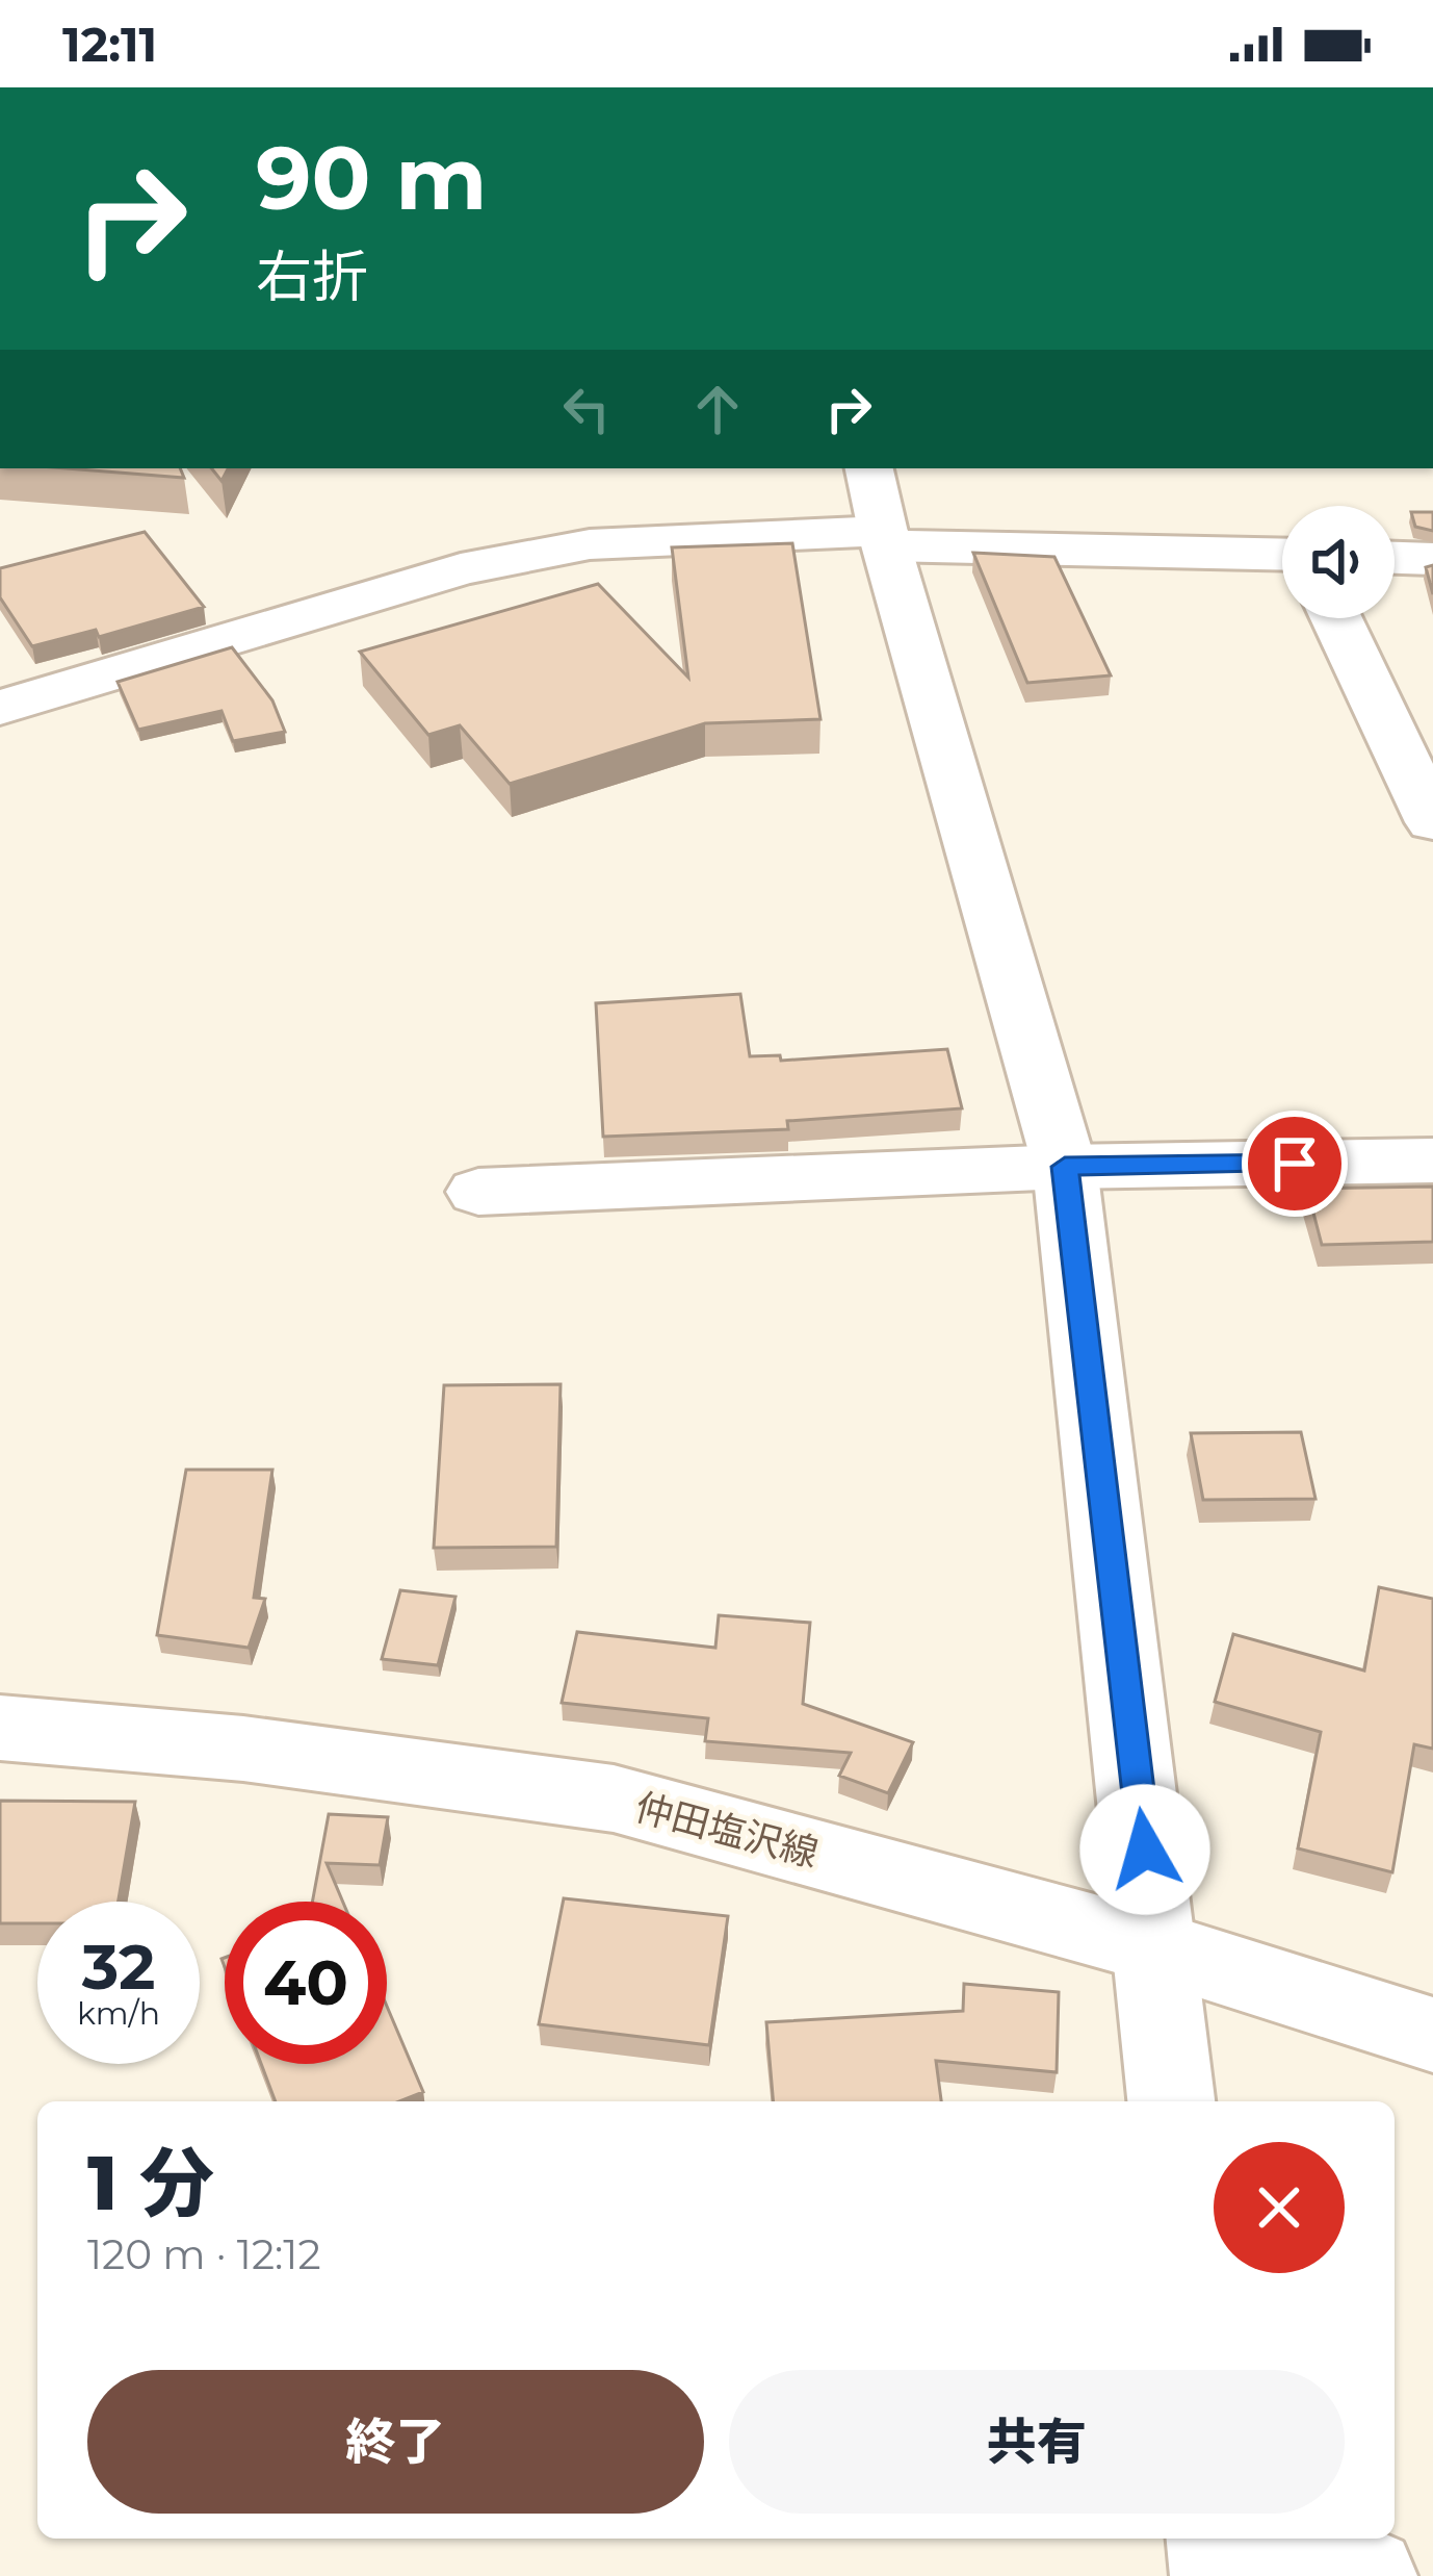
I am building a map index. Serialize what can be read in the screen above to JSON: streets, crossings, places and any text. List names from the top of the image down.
{
  "streets": {
    "street": ["仲田塩沢線"]
  },
  "page": {
    "status": "12:11",
    "turn": ["90 m", "右折"],
    "speed": "32 km/h",
    "limit": "40",
    "heading": ["1 分", "120 m · 12:12"],
    "buttons": ["終了", "共有"]
  }
}
